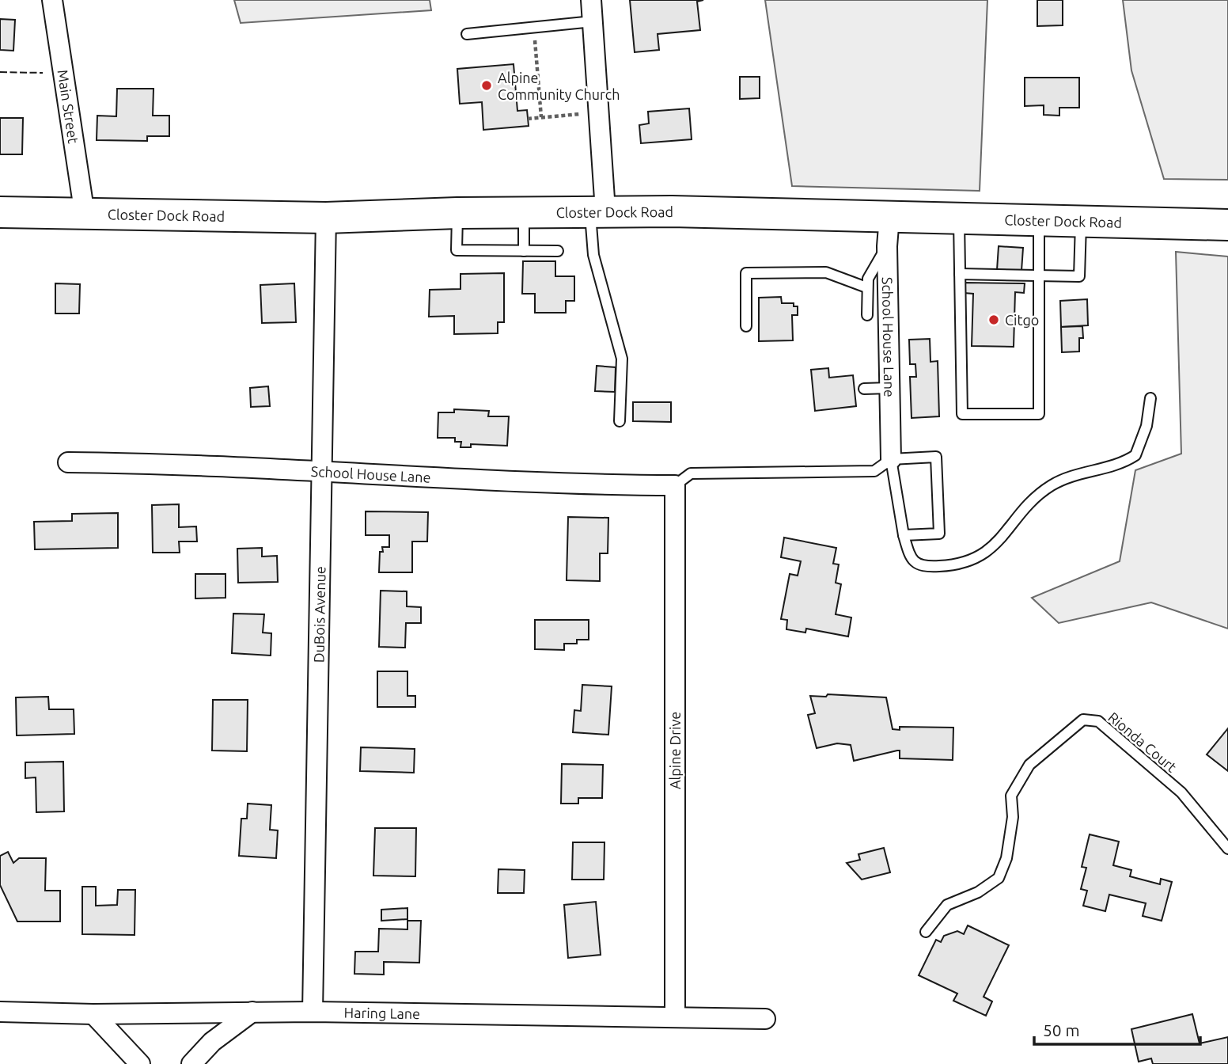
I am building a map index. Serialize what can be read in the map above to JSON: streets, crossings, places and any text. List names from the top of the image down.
{
  "streets": {
    "main road": ["Closter Dock Road"],
    "street": [
      "Main Street",
      "School House Lane",
      "DuBois Avenue",
      "Alpine Drive",
      "Haring Lane"
    ],
    "lane": ["Rionda Court"]
  },
  "crossings": [
    ["Main Street", "Closter Dock Road"],
    ["Closter Dock Road", "School House Lane"],
    ["Closter Dock Road", "DuBois Avenue"],
    ["School House Lane", "DuBois Avenue"],
    ["School House Lane", "Alpine Drive"],
    ["DuBois Avenue", "Haring Lane"],
    ["Alpine Drive", "Haring Lane"]
  ],
  "places": ["Alpine Community Church", "Citgo"],
  "scale_bar": "50 m"
}
